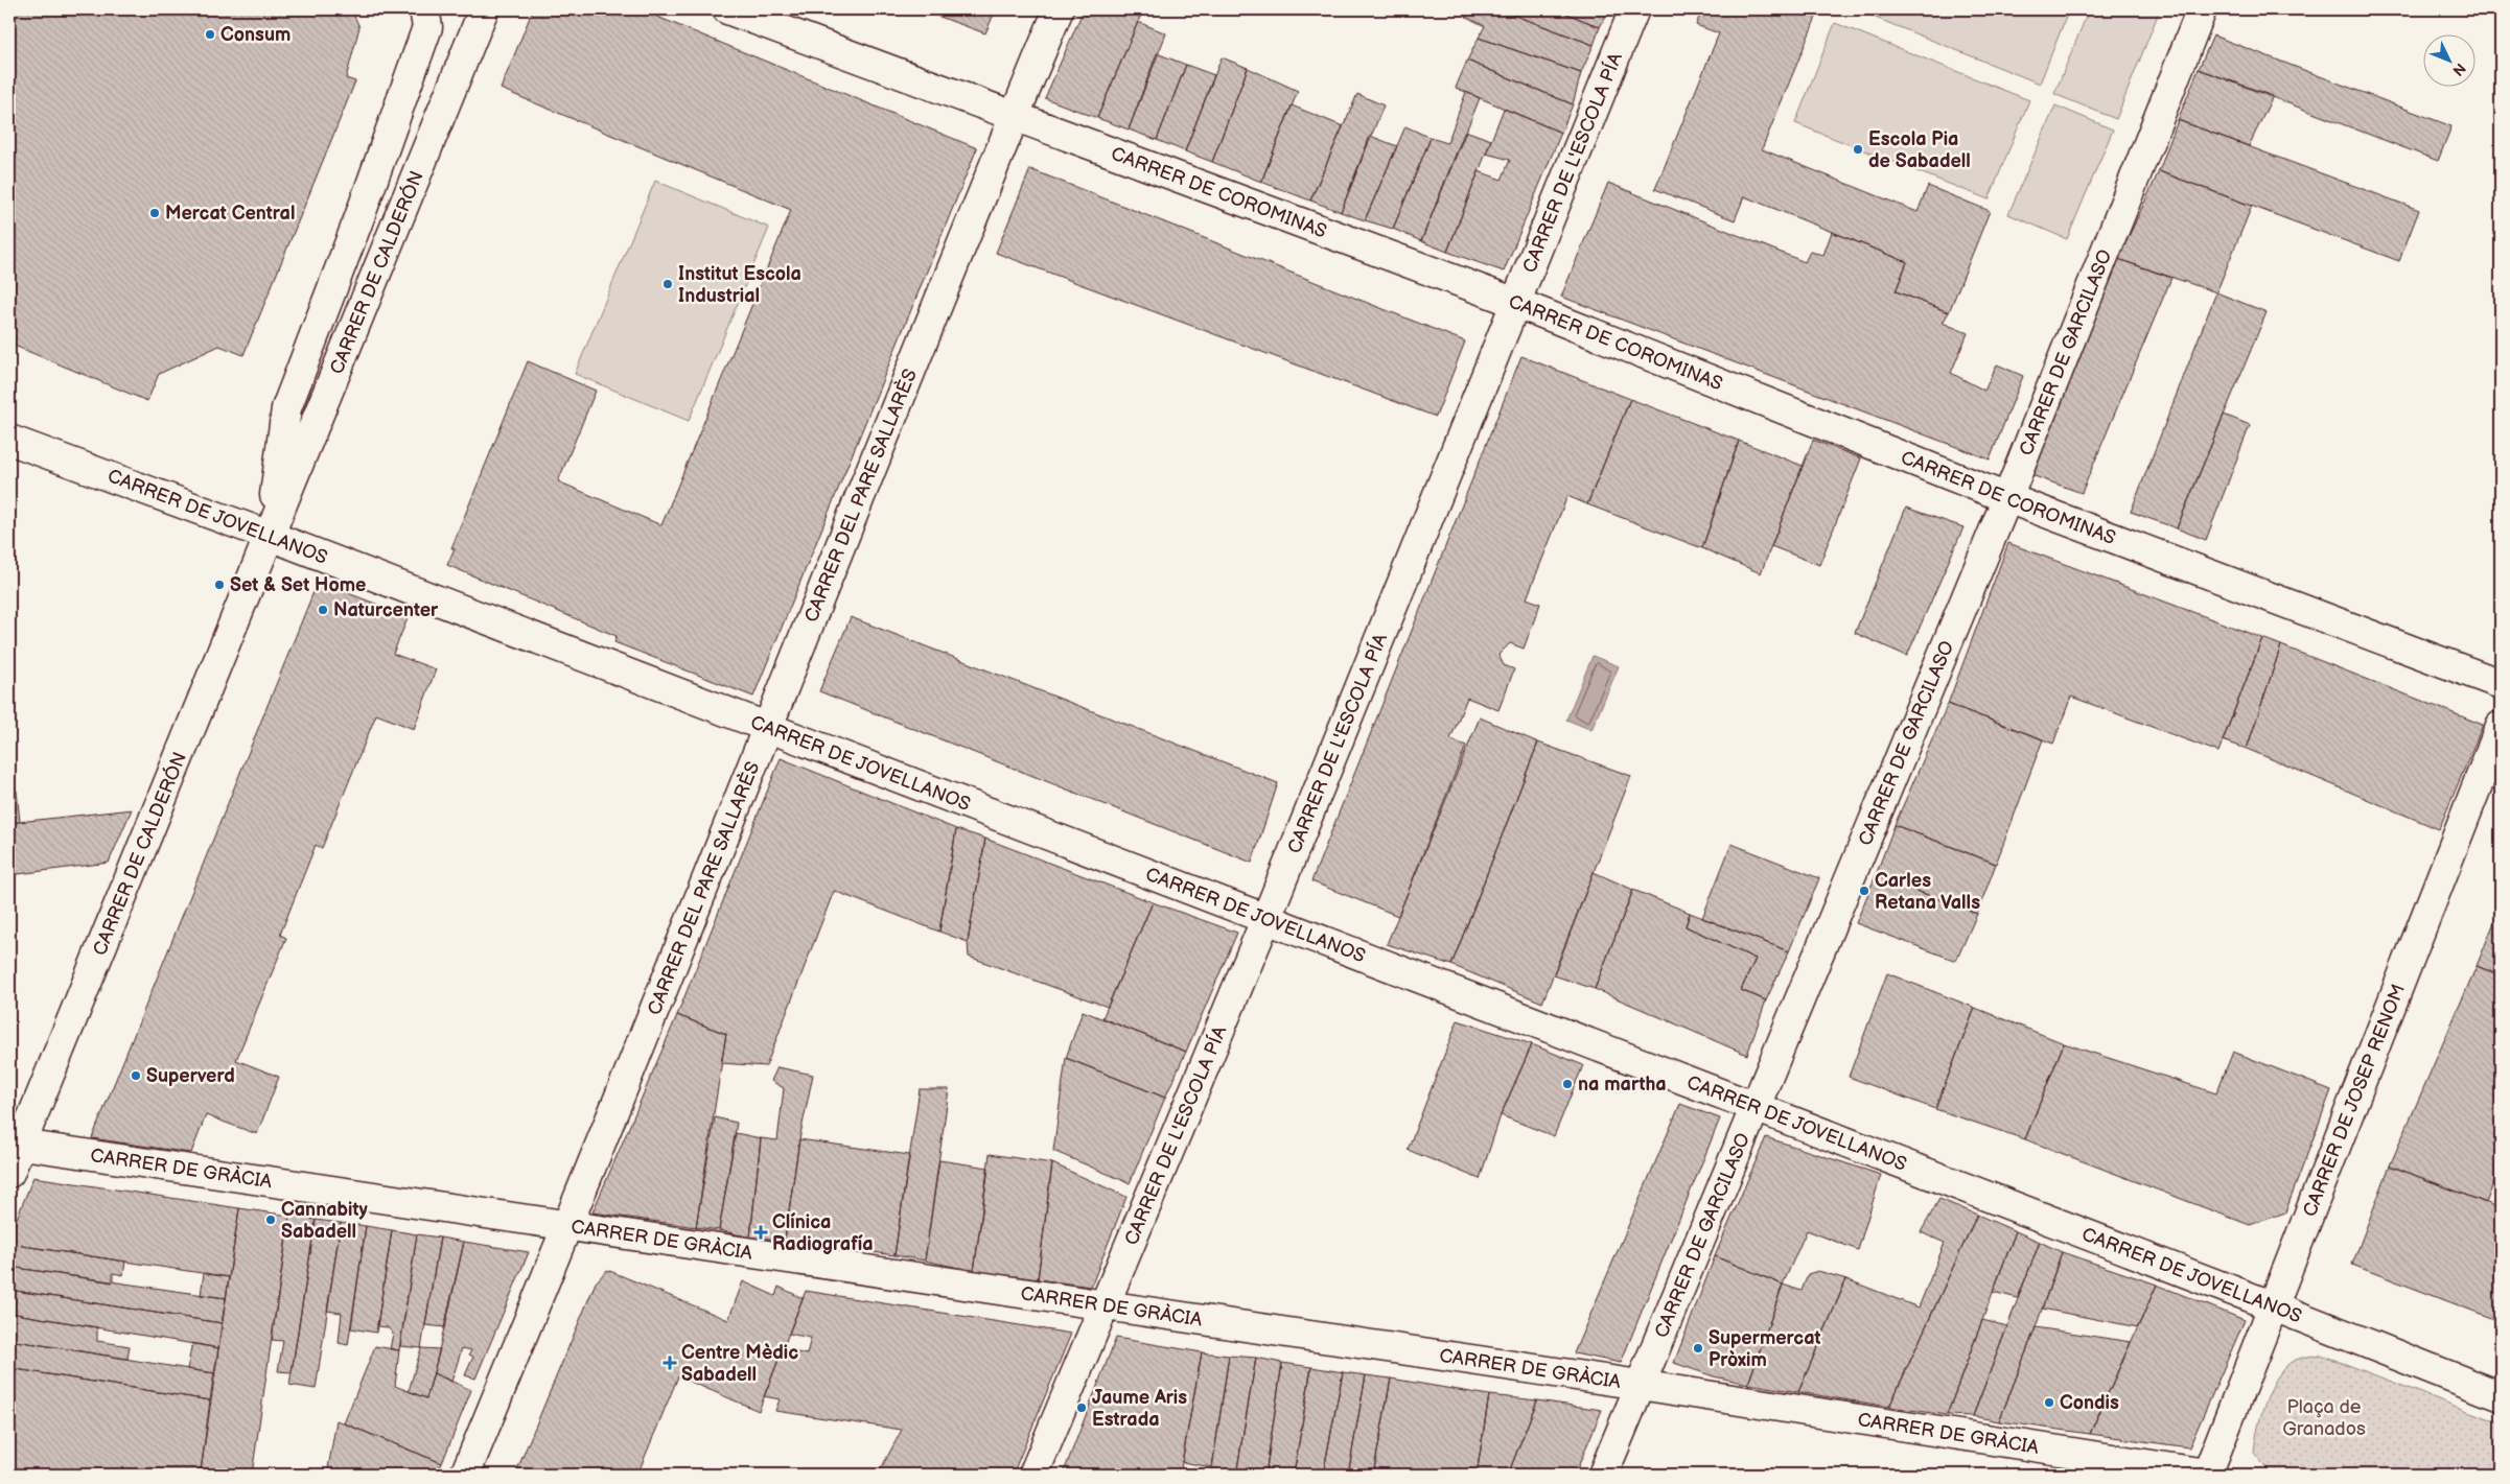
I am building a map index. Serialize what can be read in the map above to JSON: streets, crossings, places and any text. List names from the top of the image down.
{
  "streets": {
    "street": [
      "CARRER DE L'ESCOLA PÍA",
      "CARRER DE COROMINAS",
      "CARRER DE CALDERÓN",
      "CARRER DE GARCILASO",
      "CARRER DEL PARE SALLARÈS",
      "CARRER DE JOVELLANOS",
      "CARRER DE JOSEP RENOM",
      "CARRER DE GRÀCIA"
    ]
  },
  "crossings": [
    ["CARRER DE L'ESCOLA PÍA", "CARRER DE COROMINAS"],
    ["CARRER DE L'ESCOLA PÍA", "CARRER DE JOVELLANOS"],
    ["CARRER DE L'ESCOLA PÍA", "CARRER DE GRÀCIA"],
    ["CARRER DE COROMINAS", "CARRER DE GARCILASO"],
    ["CARRER DE COROMINAS", "CARRER DEL PARE SALLARÈS"],
    ["CARRER DE CALDERÓN", "CARRER DE JOVELLANOS"],
    ["CARRER DE CALDERÓN", "CARRER DE GRÀCIA"],
    ["CARRER DE GARCILASO", "CARRER DE JOVELLANOS"],
    ["CARRER DE GARCILASO", "CARRER DE GRÀCIA"],
    ["CARRER DEL PARE SALLARÈS", "CARRER DE JOVELLANOS"],
    ["CARRER DEL PARE SALLARÈS", "CARRER DE GRÀCIA"],
    ["CARRER DE JOVELLANOS", "CARRER DE JOSEP RENOM"],
    ["CARRER DE JOSEP RENOM", "CARRER DE GRÀCIA"]
  ],
  "parks": ["Plaça de Granados"],
  "places": {
    "other": [
      "Consum",
      "Escola Pia de Sabadell",
      "Mercat Central",
      "Institut Escola Industrial",
      "Set & Set Home",
      "Naturcenter",
      "Carles Retana Valls",
      "Superverd",
      "na martha",
      "Cannabity Sabadell",
      "Supermercat Pròxim",
      "Condis",
      "Jaume Aris Estrada"
    ],
    "health": ["Clínica Radiografía", "Centre Mèdic Sabadell"]
  },
  "north": "bottom right"
}
